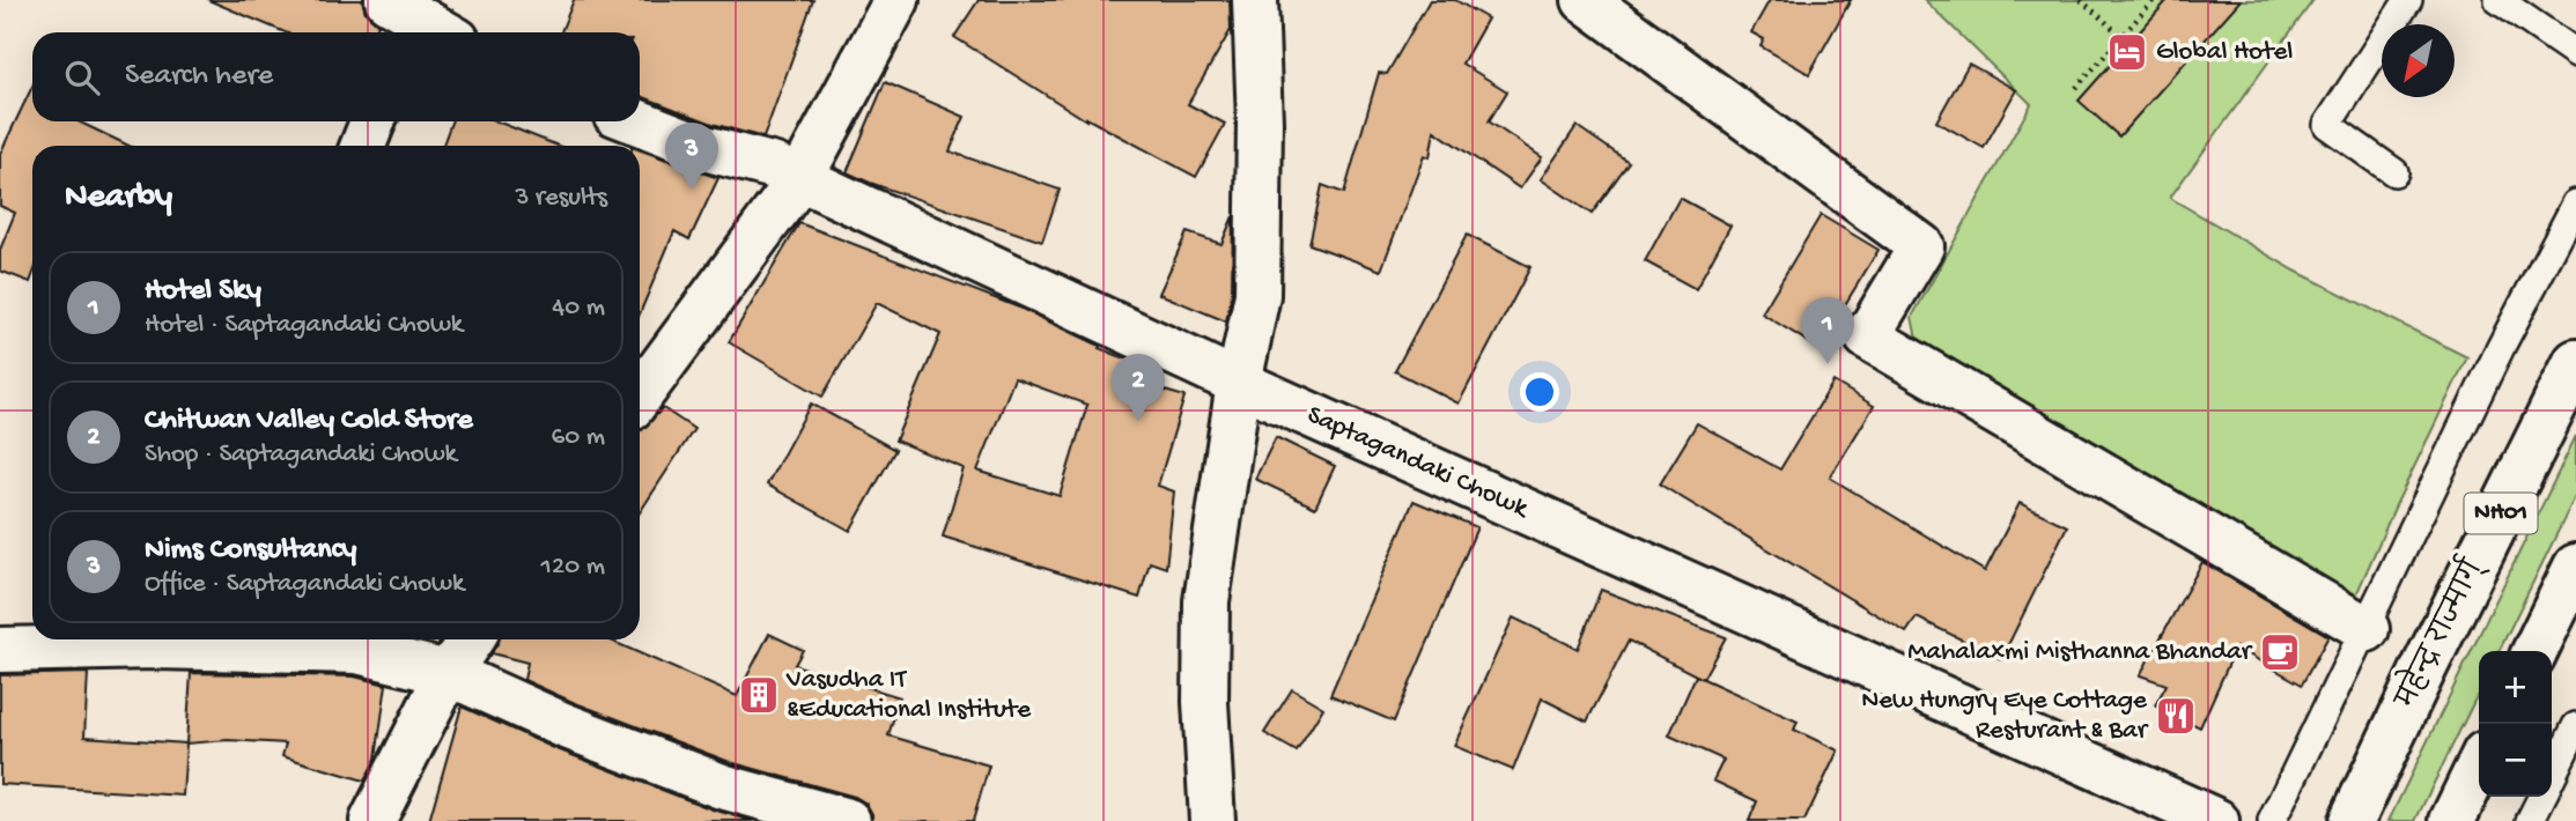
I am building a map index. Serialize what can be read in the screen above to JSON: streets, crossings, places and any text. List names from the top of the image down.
{
  "streets": {
    "main road": ["Saptagandaki Chowk", "NH01", "महेन्द्र राज्मार्ग्"]
  },
  "places": {
    "hotel": ["Global Hotel"],
    "cafe": ["Mahalaxmi Misthanna Bhandar"],
    "building": ["Vasudha IT &Educational Institute"],
    "restaurant": ["New Hungry Eye Cottage Resturant & Bar"]
  },
  "north": "bottom left",
  "page": {
    "search": "Search here",
    "pins": ["3", "1", "2"],
    "heading": ["Nearby", "3 results"],
    "list": [
      {
        "mark": "1",
        "name": "Hotel Sky",
        "note": "Hotel · Saptagandaki Chowk",
        "value": "40 m"
      },
      {
        "mark": "2",
        "name": "Chitwan Valley Cold Store",
        "note": "Shop · Saptagandaki Chowk",
        "value": "60 m"
      },
      {
        "mark": "3",
        "name": "Nims Consultancy",
        "note": "Office · Saptagandaki Chowk",
        "value": "120 m"
      }
    ],
    "map_buttons": ["+", "−"]
  }
}
